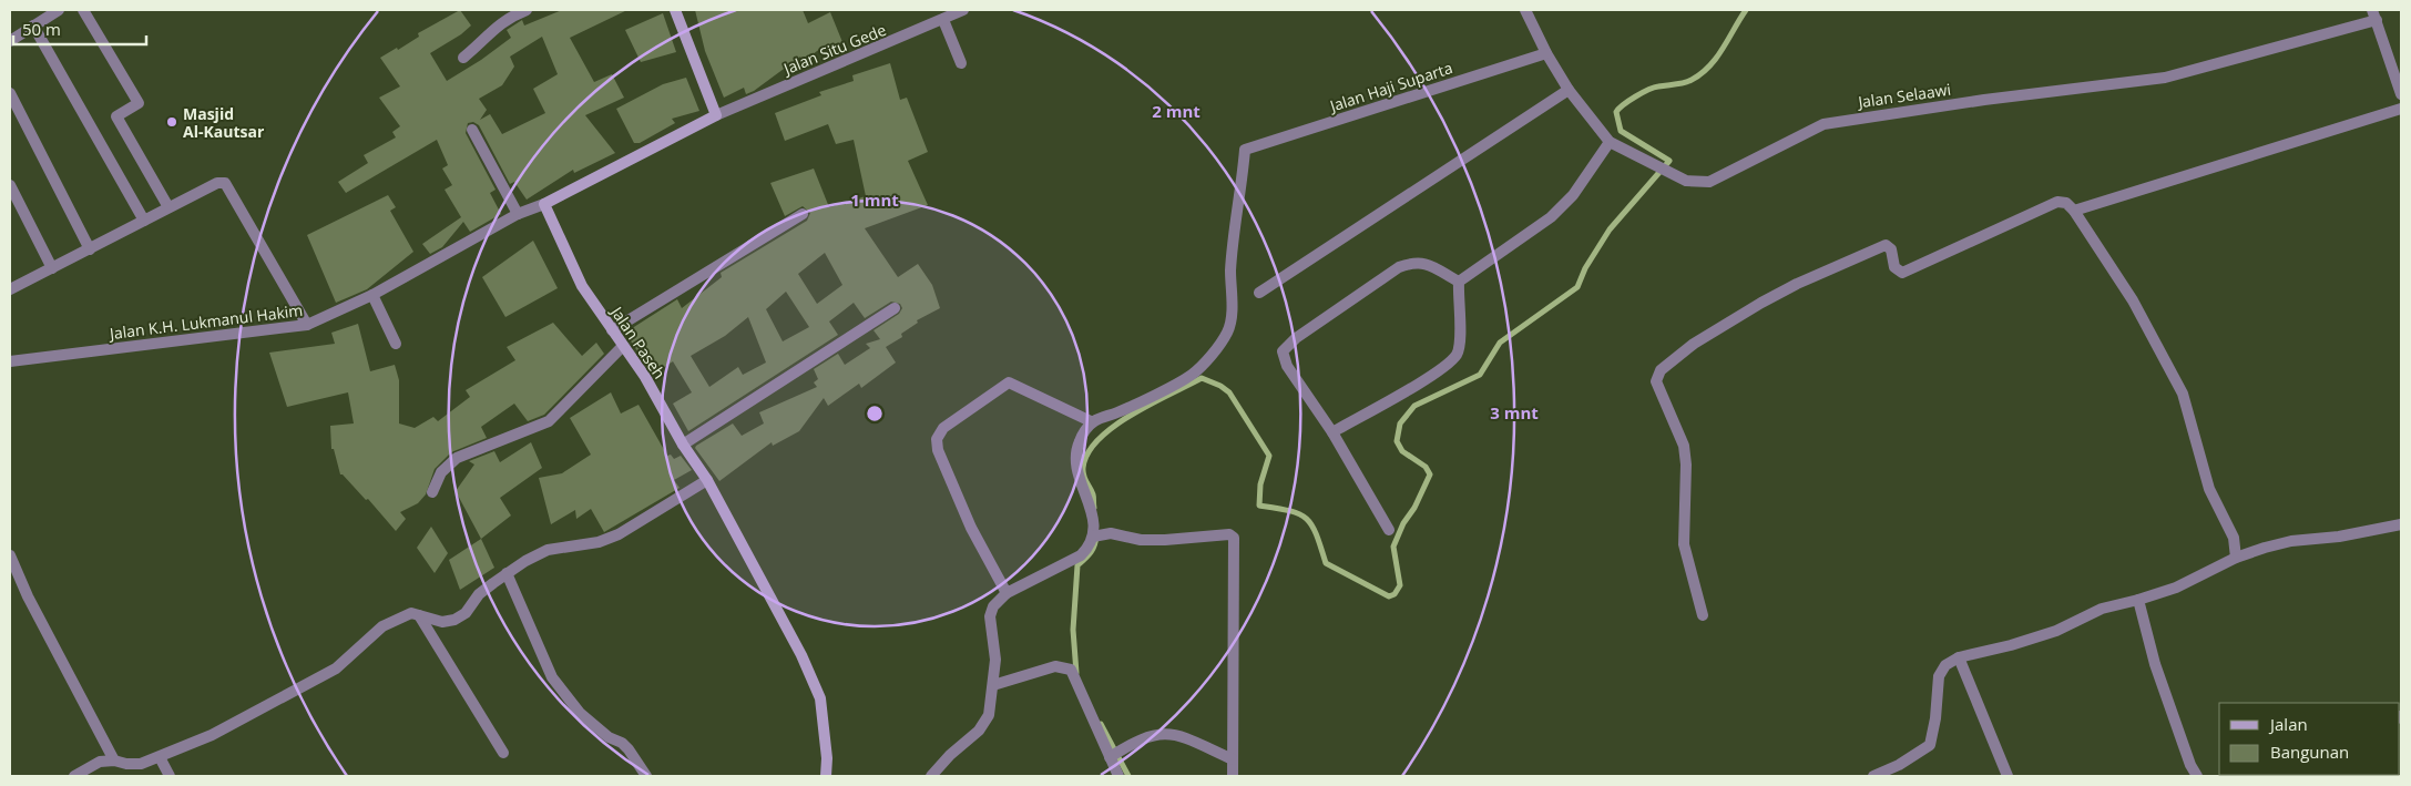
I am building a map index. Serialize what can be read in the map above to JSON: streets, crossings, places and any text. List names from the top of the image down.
{
  "streets": {
    "street": [
      "Jalan Situ Gede",
      "Jalan Haji Suparta",
      "Jalan Selaawi",
      "Jalan K.H. Lukmanul Hakim",
      "Jalan Paseh"
    ]
  },
  "crossings": [
    ["Jalan Haji Suparta", "Jalan Selaawi"],
    ["Jalan K.H. Lukmanul Hakim", "Jalan Paseh"]
  ],
  "places": ["Masjid Al-Kautsar"],
  "legend": ["Jalan", "Bangunan"],
  "scale_bar": "50 m",
  "rings": ["2 mnt", "1 mnt", "3 mnt"]
}
